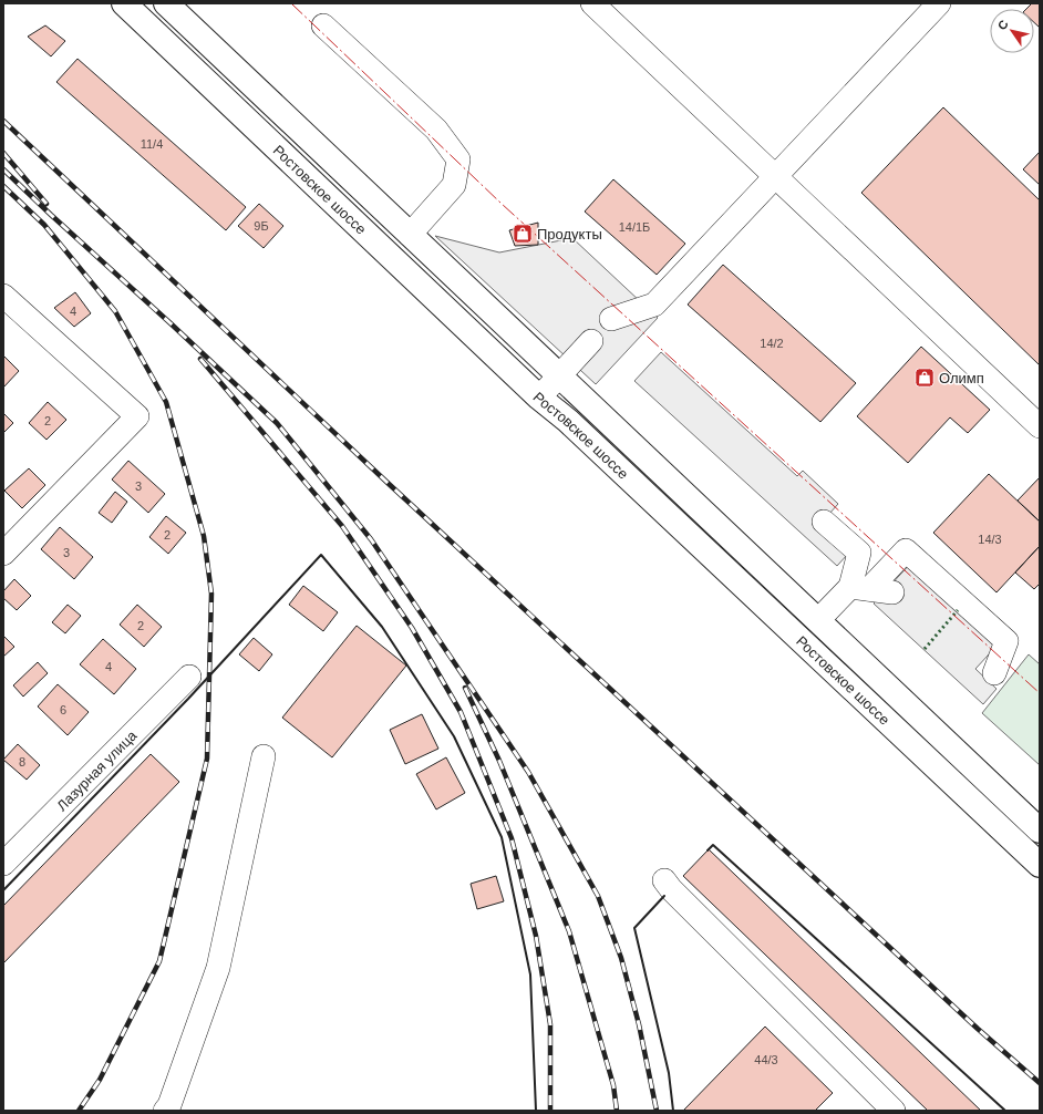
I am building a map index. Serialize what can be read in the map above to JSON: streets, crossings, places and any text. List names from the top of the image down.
{
  "streets": {
    "main road": ["Ростовское шоссе"],
    "street": ["Лазурная улица"]
  },
  "places": {
    "shop": ["Продукты", "Олимп"]
  },
  "house_numbers": [
    "11/4",
    "9Б",
    "14/1Б",
    "4",
    "14/2",
    "2",
    "3",
    "2",
    "14/3",
    "3",
    "2",
    "4",
    "6",
    "8",
    "44/3"
  ],
  "north": "top left"
}
